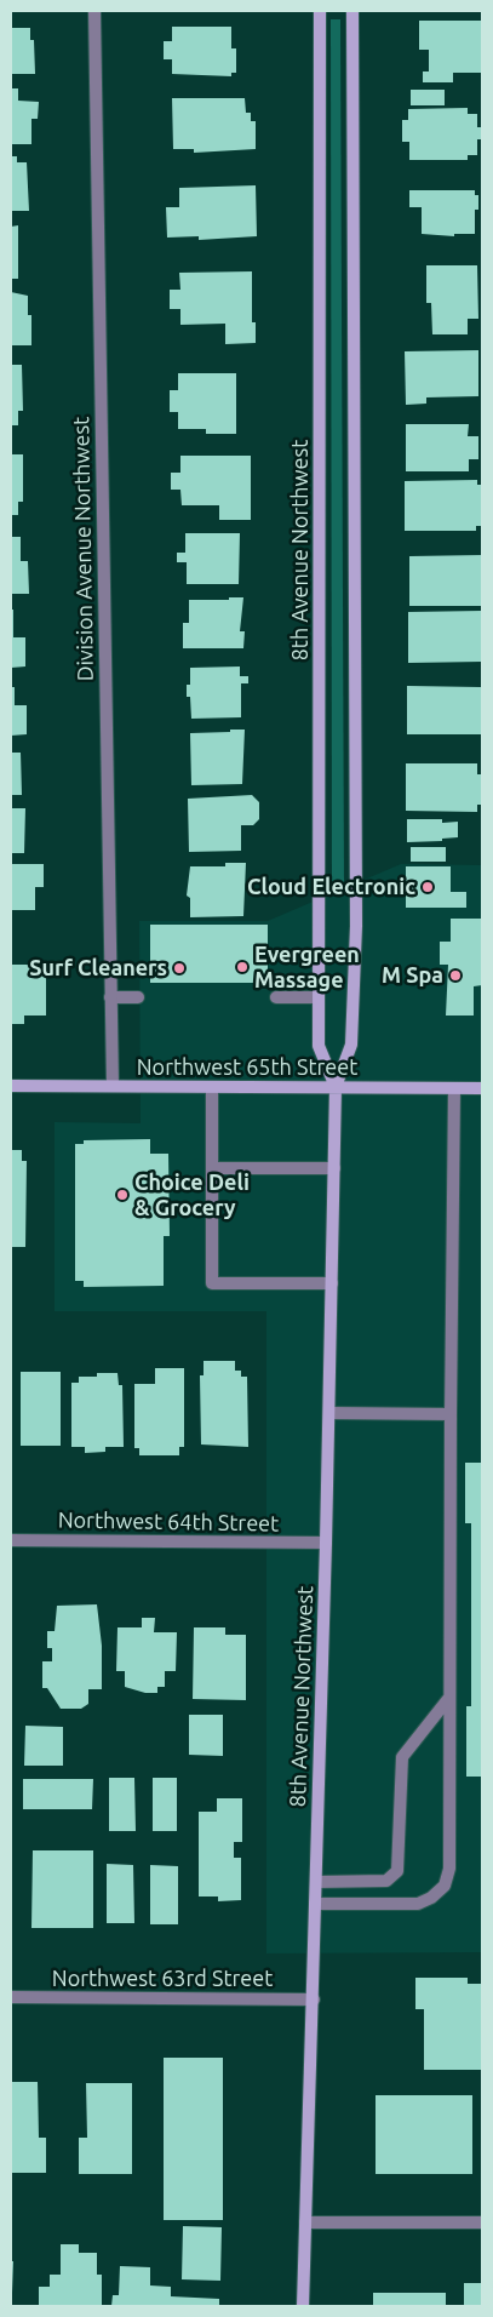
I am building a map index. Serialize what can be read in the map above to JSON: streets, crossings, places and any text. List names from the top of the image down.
{
  "streets": {
    "main road": ["8th Avenue Northwest", "Northwest 65th Street"],
    "street": ["Division Avenue Northwest", "Northwest 64th Street", "Northwest 63rd Street"]
  },
  "crossings": [
    ["Division Avenue Northwest", "Northwest 65th Street"],
    ["8th Avenue Northwest", "Northwest 65th Street"],
    ["8th Avenue Northwest", "Northwest 64th Street"],
    ["8th Avenue Northwest", "Northwest 63rd Street"]
  ],
  "places": [
    "Cloud Electronic",
    "Evergreen Massage",
    "Surf Cleaners",
    "M Spa",
    "Choice Deli & Grocery"
  ]
}
